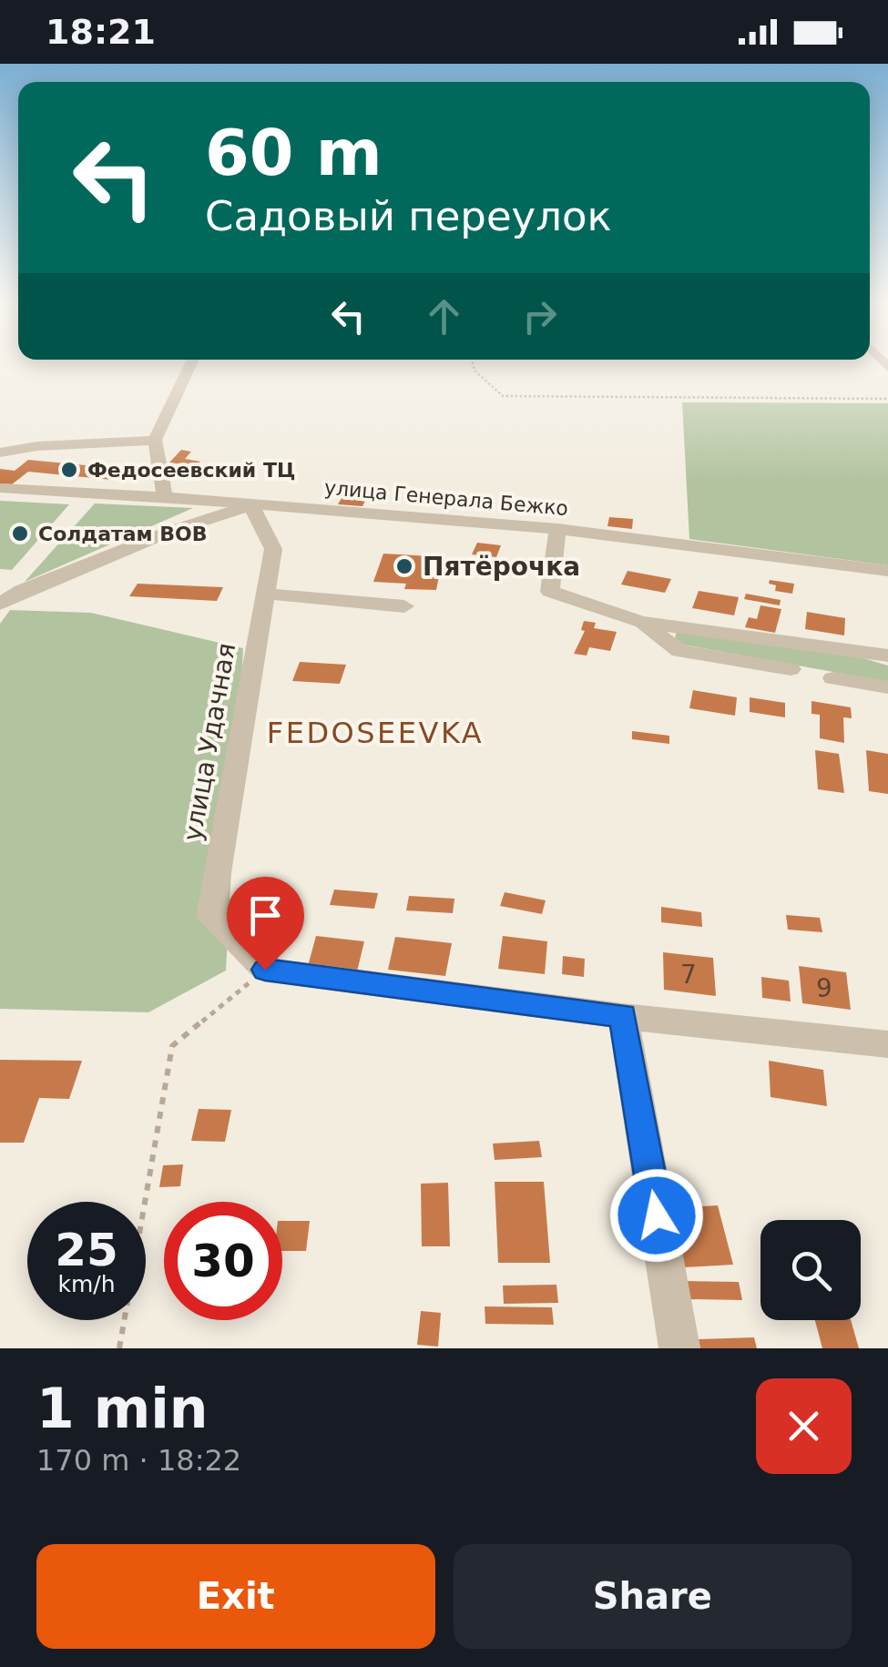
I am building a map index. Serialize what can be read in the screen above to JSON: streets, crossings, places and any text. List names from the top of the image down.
{
  "streets": {
    "street": ["улица Генерала Бежко", "улица Удачная"]
  },
  "crossings": [
    ["улица Генерала Бежко", "улица Удачная"]
  ],
  "districts": ["FEDOSEEVKA"],
  "places": ["Федосеевский ТЦ", "Солдатам ВОВ", "Пятёрочка"],
  "house_numbers": ["7", "9"],
  "page": {
    "status": "18:21",
    "turn": ["60 m", "Садовый переулок"],
    "speed": "25 km/h",
    "limit": "30",
    "heading": ["1 min", "170 m · 18:22"],
    "buttons": ["Exit", "Share"]
  }
}
